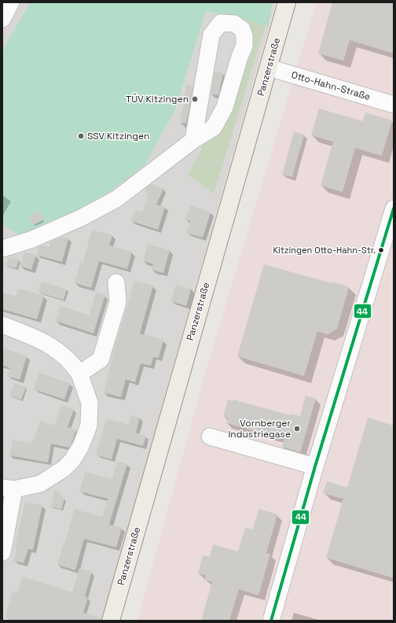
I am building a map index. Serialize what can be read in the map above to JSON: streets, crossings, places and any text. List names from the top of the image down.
{
  "streets": {
    "main road": ["Panzerstraße"],
    "street": ["Otto-Hahn-Straße"]
  },
  "crossings": [
    ["Panzerstraße", "Otto-Hahn-Straße"]
  ],
  "places": [
    "TÜV Kitzingen",
    "SSV Kitzingen",
    "Kitzingen Otto-Hahn-Str.",
    "Vornberger Industriegase"
  ],
  "lines": ["transit line 44"]
}
